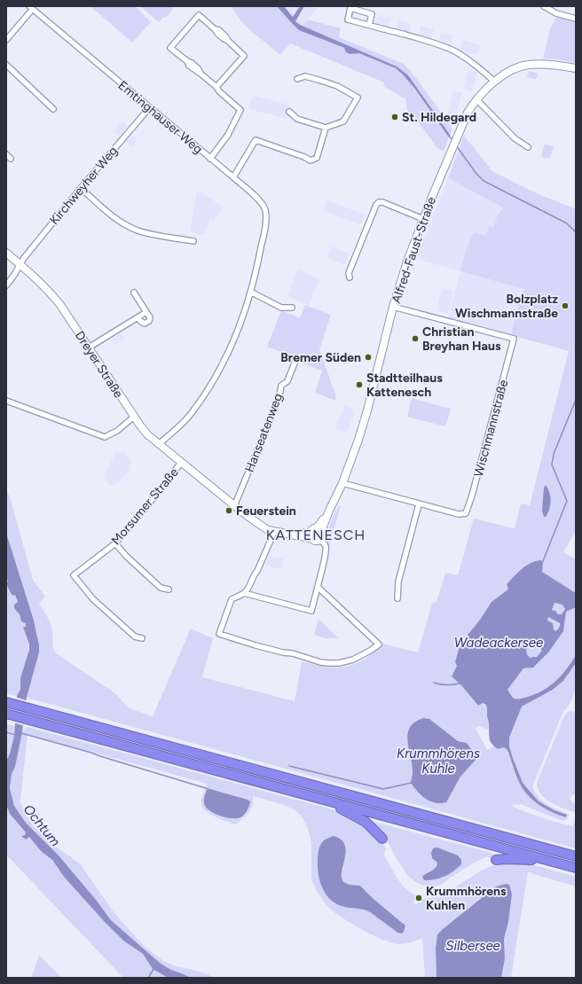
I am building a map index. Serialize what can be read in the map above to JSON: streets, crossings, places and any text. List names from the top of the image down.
{
  "streets": {
    "street": [
      "Emtinghauser Weg",
      "Kirchweyher Weg",
      "Alfred-Faust-Straße",
      "Dreyer Straße",
      "Wischmannstraße",
      "Hanseatenweg",
      "Morsumer Straße"
    ]
  },
  "crossings": [
    ["Emtinghauser Weg", "Kirchweyher Weg"],
    ["Kirchweyher Weg", "Dreyer Straße"],
    ["Alfred-Faust-Straße", "Dreyer Straße"],
    ["Alfred-Faust-Straße", "Wischmannstraße"],
    ["Alfred-Faust-Straße", "Hanseatenweg"],
    ["Alfred-Faust-Straße", "Morsumer Straße"],
    ["Dreyer Straße", "Morsumer Straße"]
  ],
  "districts": ["KATTENESCH"],
  "water": [
    "Wadeackersee",
    "Krummhörens Kuhle",
    "Ochtum",
    "Silbersee"
  ],
  "places": [
    "St. Hildegard",
    "Bolzplatz Wischmannstraße",
    "Christian Breyhan Haus",
    "Bremer Süden",
    "Stadtteilhaus Kattenesch",
    "Feuerstein",
    "Krummhörens Kuhlen"
  ]
}
